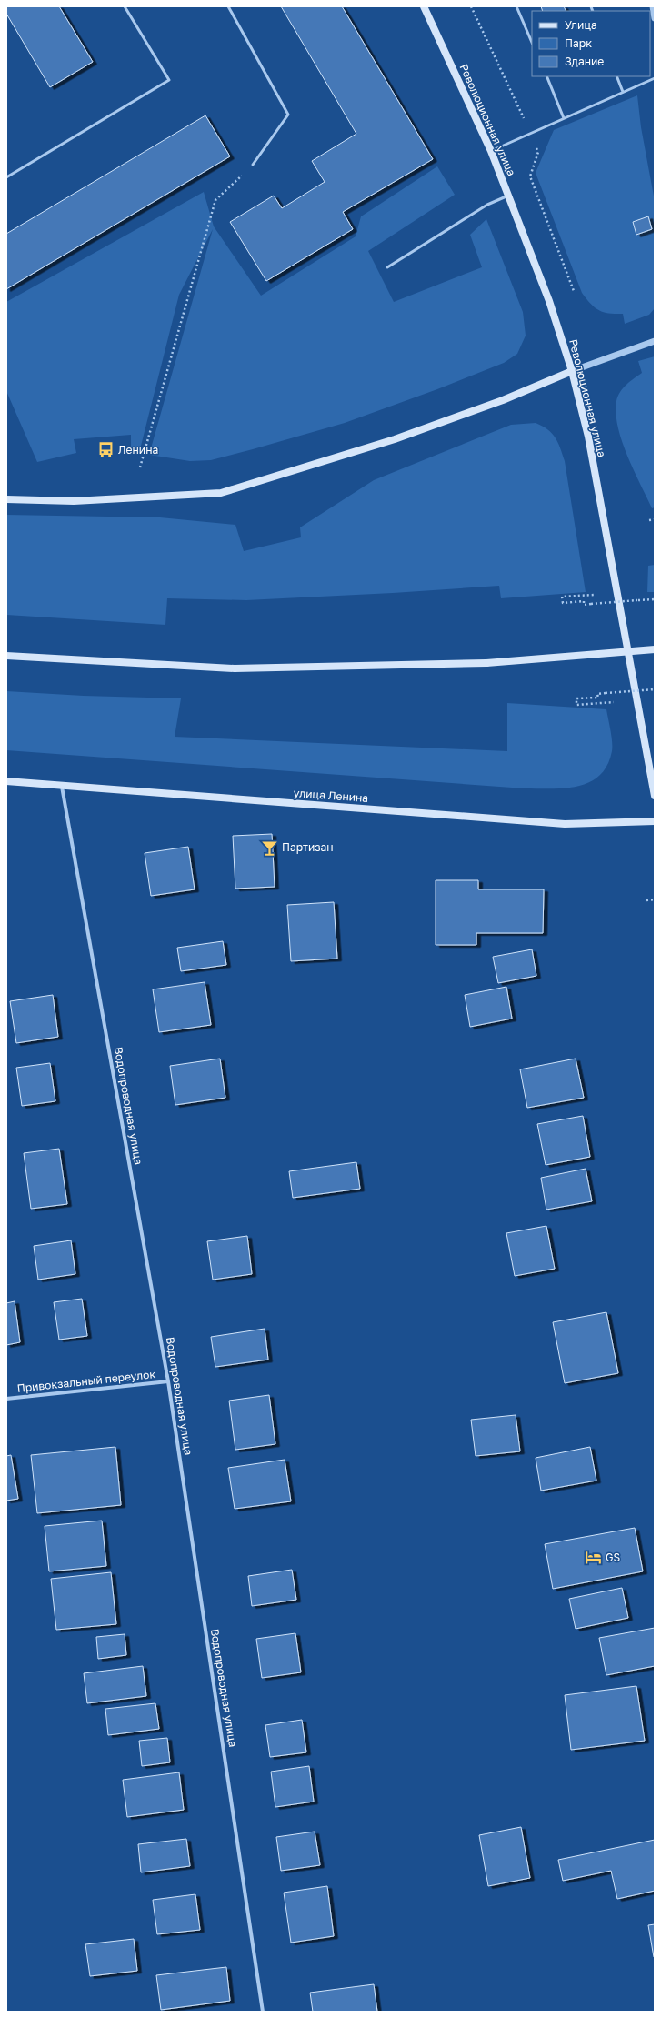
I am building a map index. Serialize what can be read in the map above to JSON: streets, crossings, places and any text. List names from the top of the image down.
{
  "streets": {
    "main road": ["Революционная улица", "улица Ленина"],
    "street": ["Водопроводная улица", "Привокзальный переулок"]
  },
  "crossings": [
    ["улица Ленина", "Водопроводная улица"],
    ["Водопроводная улица", "Привокзальный переулок"]
  ],
  "places": {
    "bus stop": ["Ленина"],
    "bar": ["Партизан"],
    "hotel": ["GS"]
  },
  "legend": ["Улица", "Парк", "Здание"]
}
